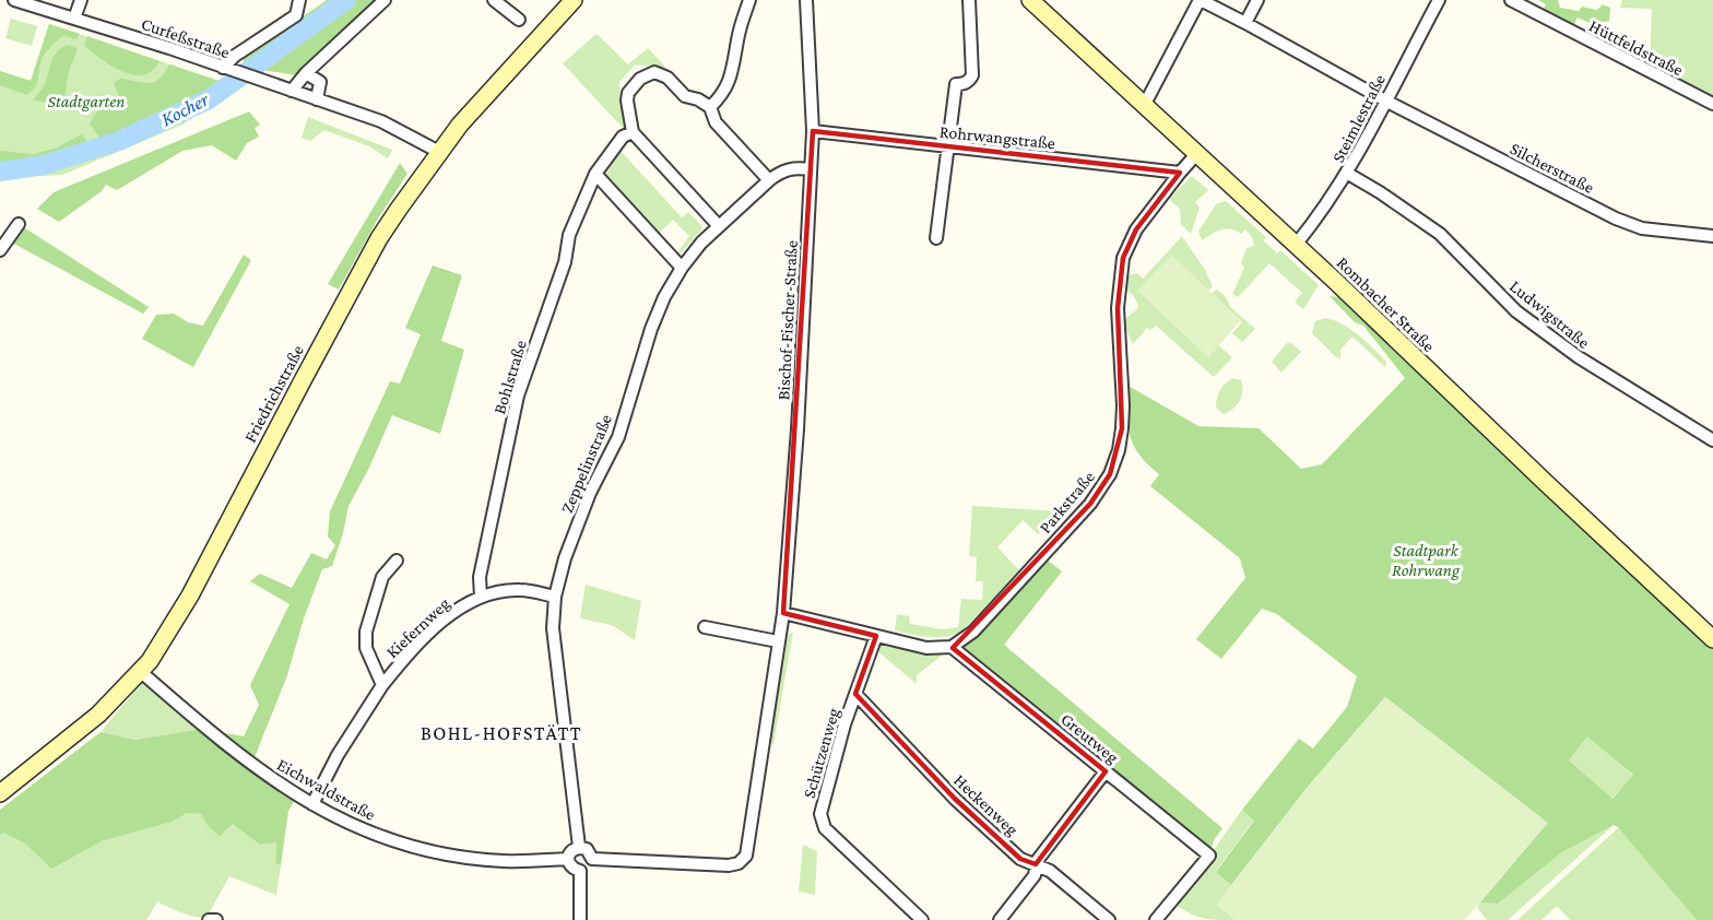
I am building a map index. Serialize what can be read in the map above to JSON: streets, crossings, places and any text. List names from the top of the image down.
{
  "streets": {
    "main road": ["Rombacher Straße", "Friedrichstraße"],
    "street": [
      "Curfeßstraße",
      "Hüttfeldstraße",
      "Steimlestraße",
      "Rohrwangstraße",
      "Silcherstraße",
      "Ludwigstraße",
      "Bischof-Fischer-Straße",
      "Bohlstraße",
      "Zeppelinstraße",
      "Parkstraße",
      "Kiefernweg",
      "Greutweg",
      "Schützenweg",
      "Eichwaldstraße",
      "Heckenweg"
    ]
  },
  "crossings": [
    ["Steimlestraße", "Silcherstraße"],
    ["Steimlestraße", "Rombacher Straße"],
    ["Steimlestraße", "Ludwigstraße"],
    ["Rohrwangstraße", "Bischof-Fischer-Straße"],
    ["Rohrwangstraße", "Parkstraße"],
    ["Rombacher Straße", "Parkstraße"],
    ["Bischof-Fischer-Straße", "Zeppelinstraße"],
    ["Bischof-Fischer-Straße", "Eichwaldstraße"],
    ["Bohlstraße", "Kiefernweg"],
    ["Friedrichstraße", "Eichwaldstraße"],
    ["Zeppelinstraße", "Kiefernweg"],
    ["Zeppelinstraße", "Eichwaldstraße"],
    ["Parkstraße", "Greutweg"],
    ["Kiefernweg", "Eichwaldstraße"],
    ["Schützenweg", "Heckenweg"]
  ],
  "districts": ["BOHL-HOFSTÄTT"],
  "water": ["Kocher"],
  "parks": ["Stadtgarten", "Stadtpark Rohrwang"]
}
